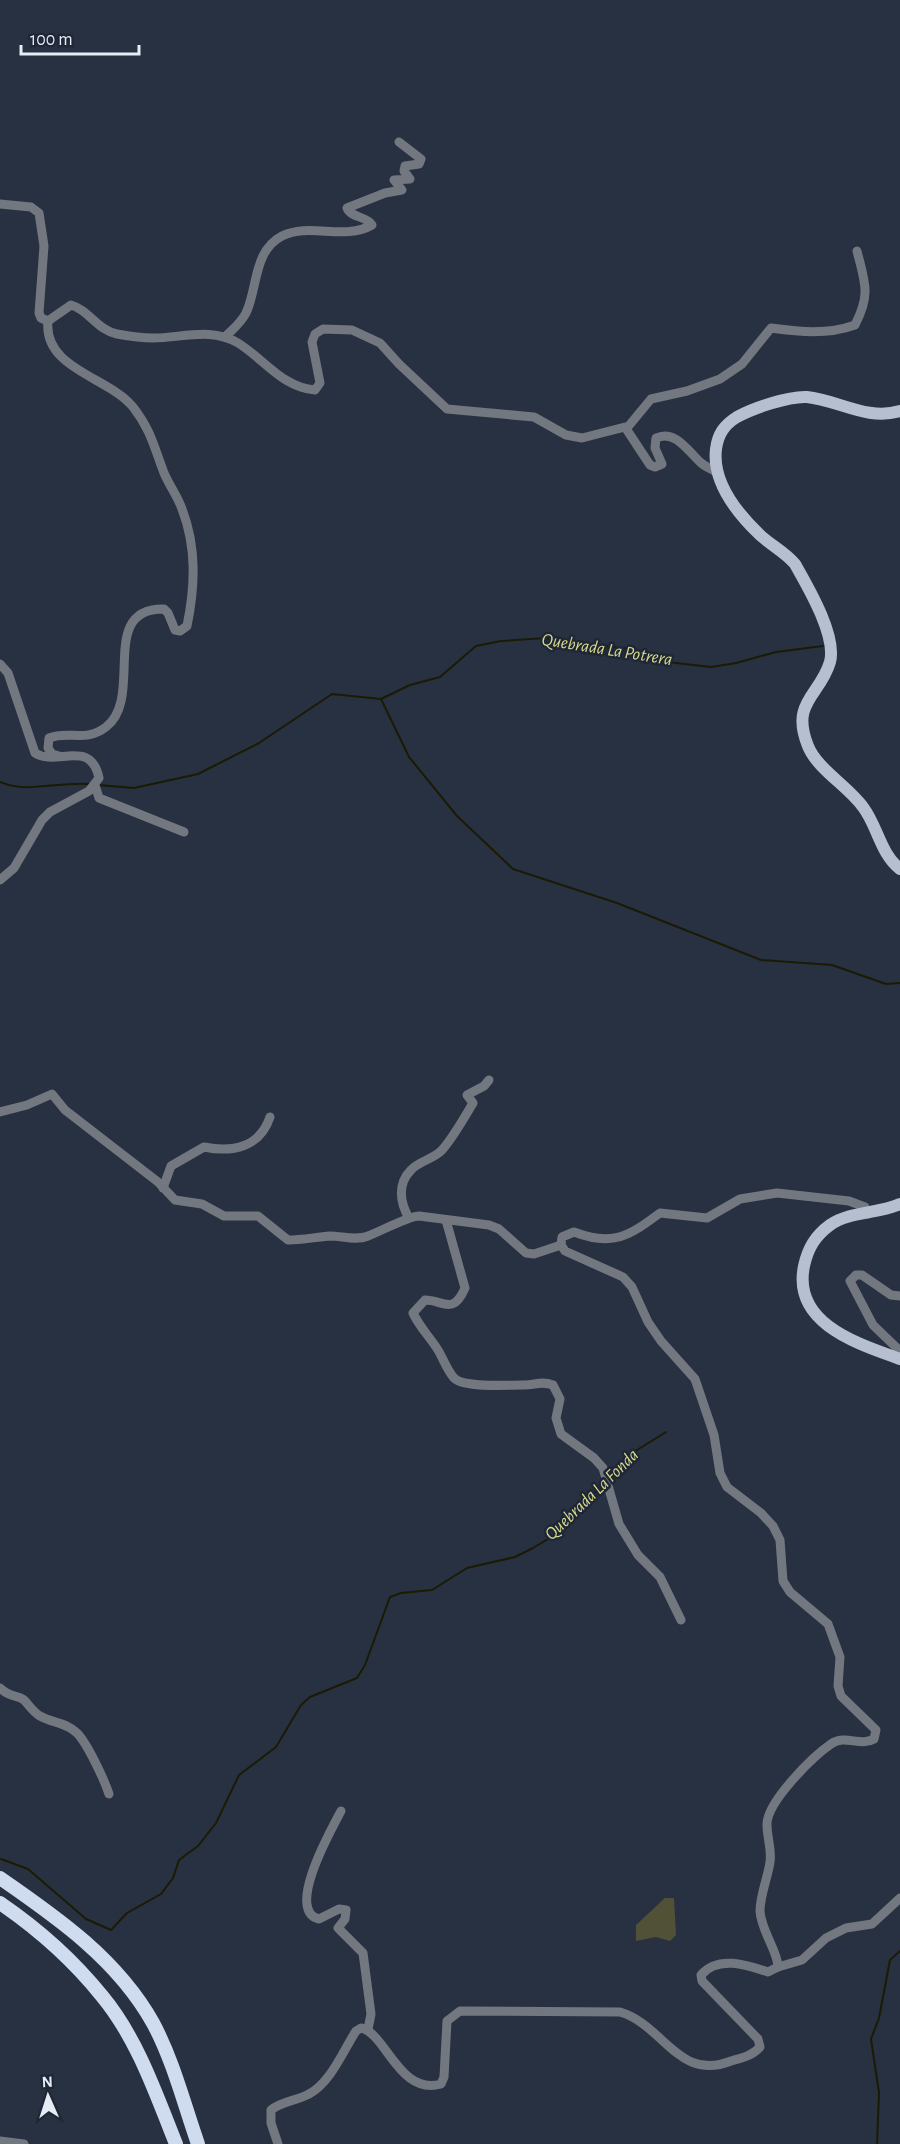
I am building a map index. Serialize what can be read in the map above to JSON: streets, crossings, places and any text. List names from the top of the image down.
{
  "water": ["Quebrada La Potrera", "Quebrada La Fonda"],
  "scale_bar": "100 m",
  "north": "top"
}
